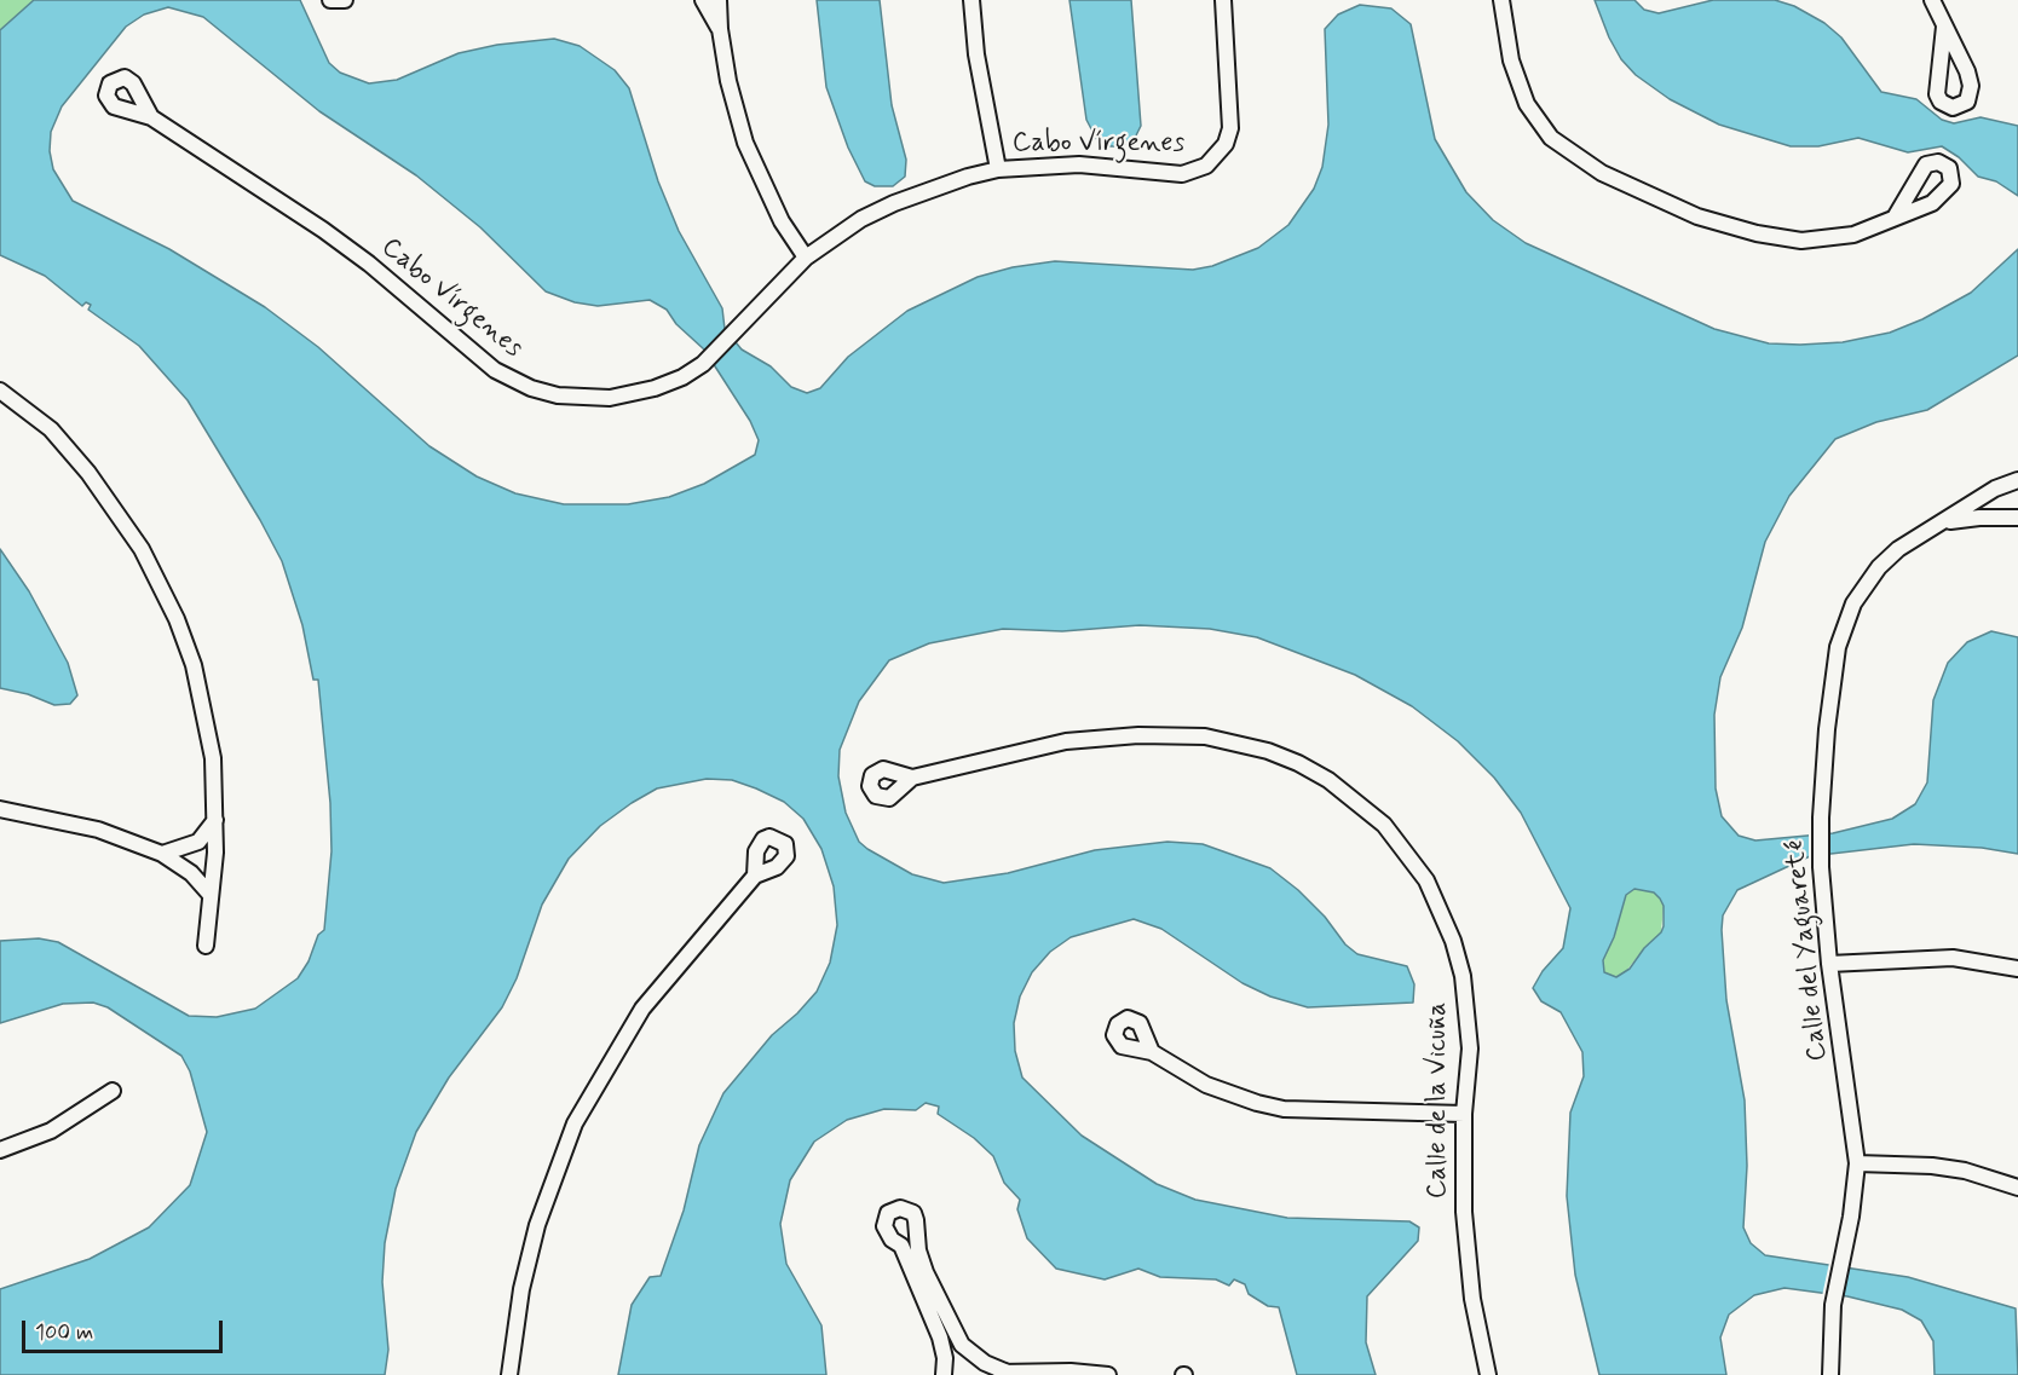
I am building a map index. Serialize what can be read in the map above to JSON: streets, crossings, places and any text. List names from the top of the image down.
{
  "streets": {
    "street": ["Cabo Vírgenes", "Calle del Yaguareté", "Calle de la Vicuña"]
  },
  "scale_bar": "100 m"
}
